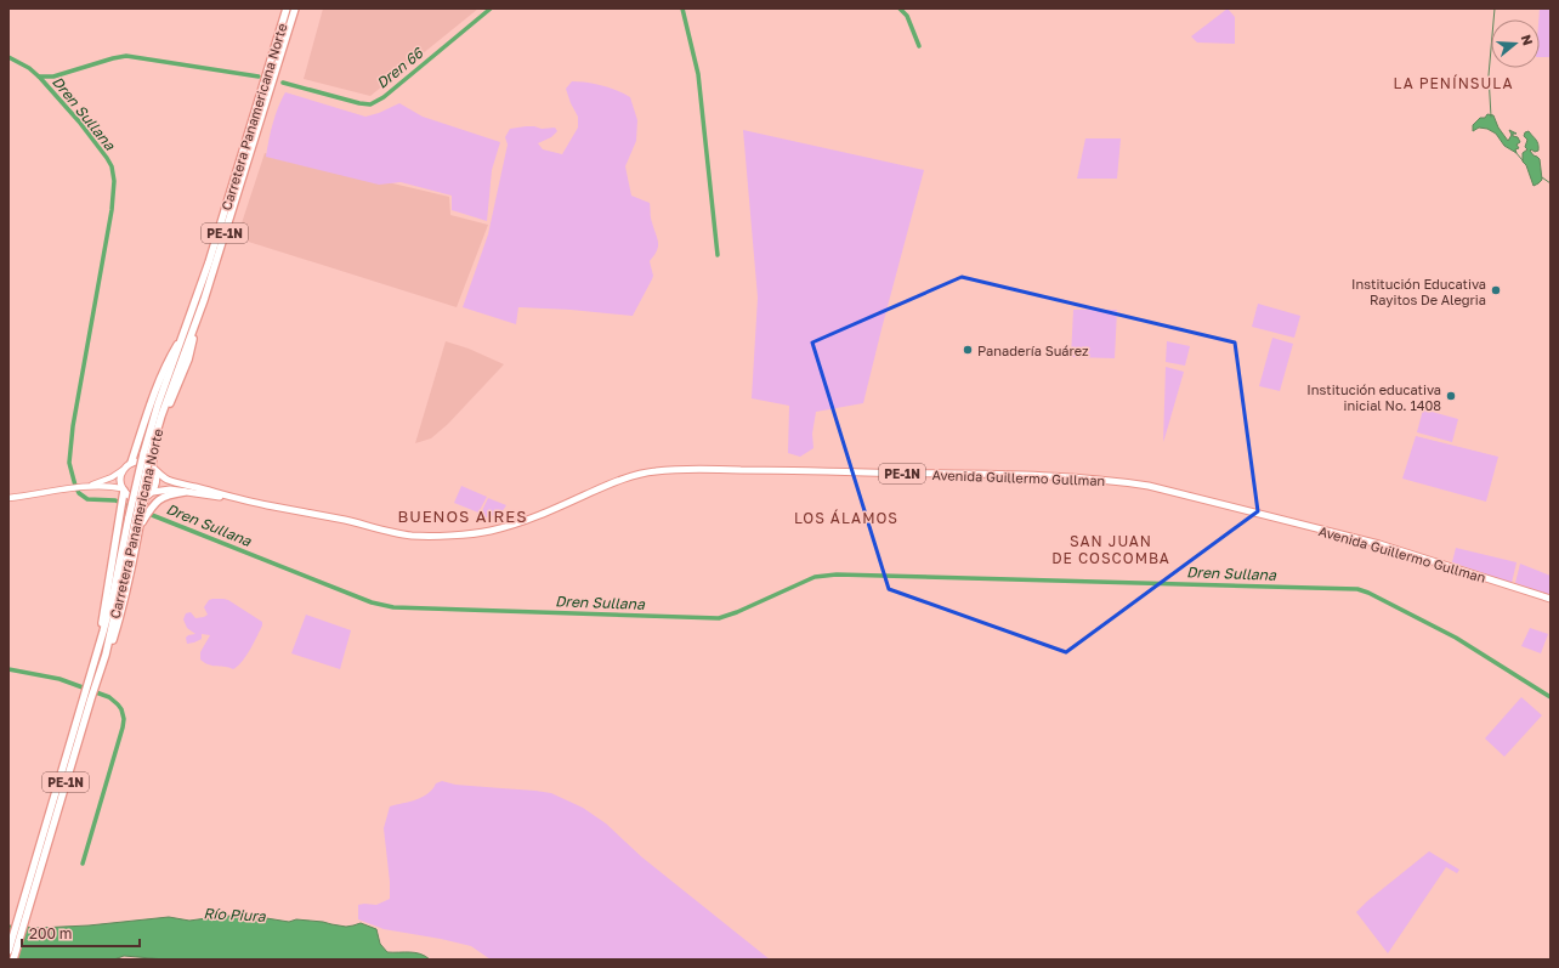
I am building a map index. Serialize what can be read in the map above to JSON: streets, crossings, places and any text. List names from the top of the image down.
{
  "streets": {
    "highway": ["Carretera Panamericana Norte", "PE-1N"],
    "main road": ["Avenida Guillermo Gullman"]
  },
  "crossings": [
    ["PE-1N", "Avenida Guillermo Gullman"]
  ],
  "districts": [
    "LA PENÍNSULA",
    "BUENOS AIRES",
    "LOS ÁLAMOS",
    "SAN JUAN DE COSCOMBA"
  ],
  "water": ["Dren 66", "Dren Sullana", "Río Piura"],
  "places": ["Institución Educativa Rayitos De Alegria", "Panadería Suárez", "Institución educativa inicial No. 1408"],
  "scale_bar": "200 m",
  "north": "right"
}
